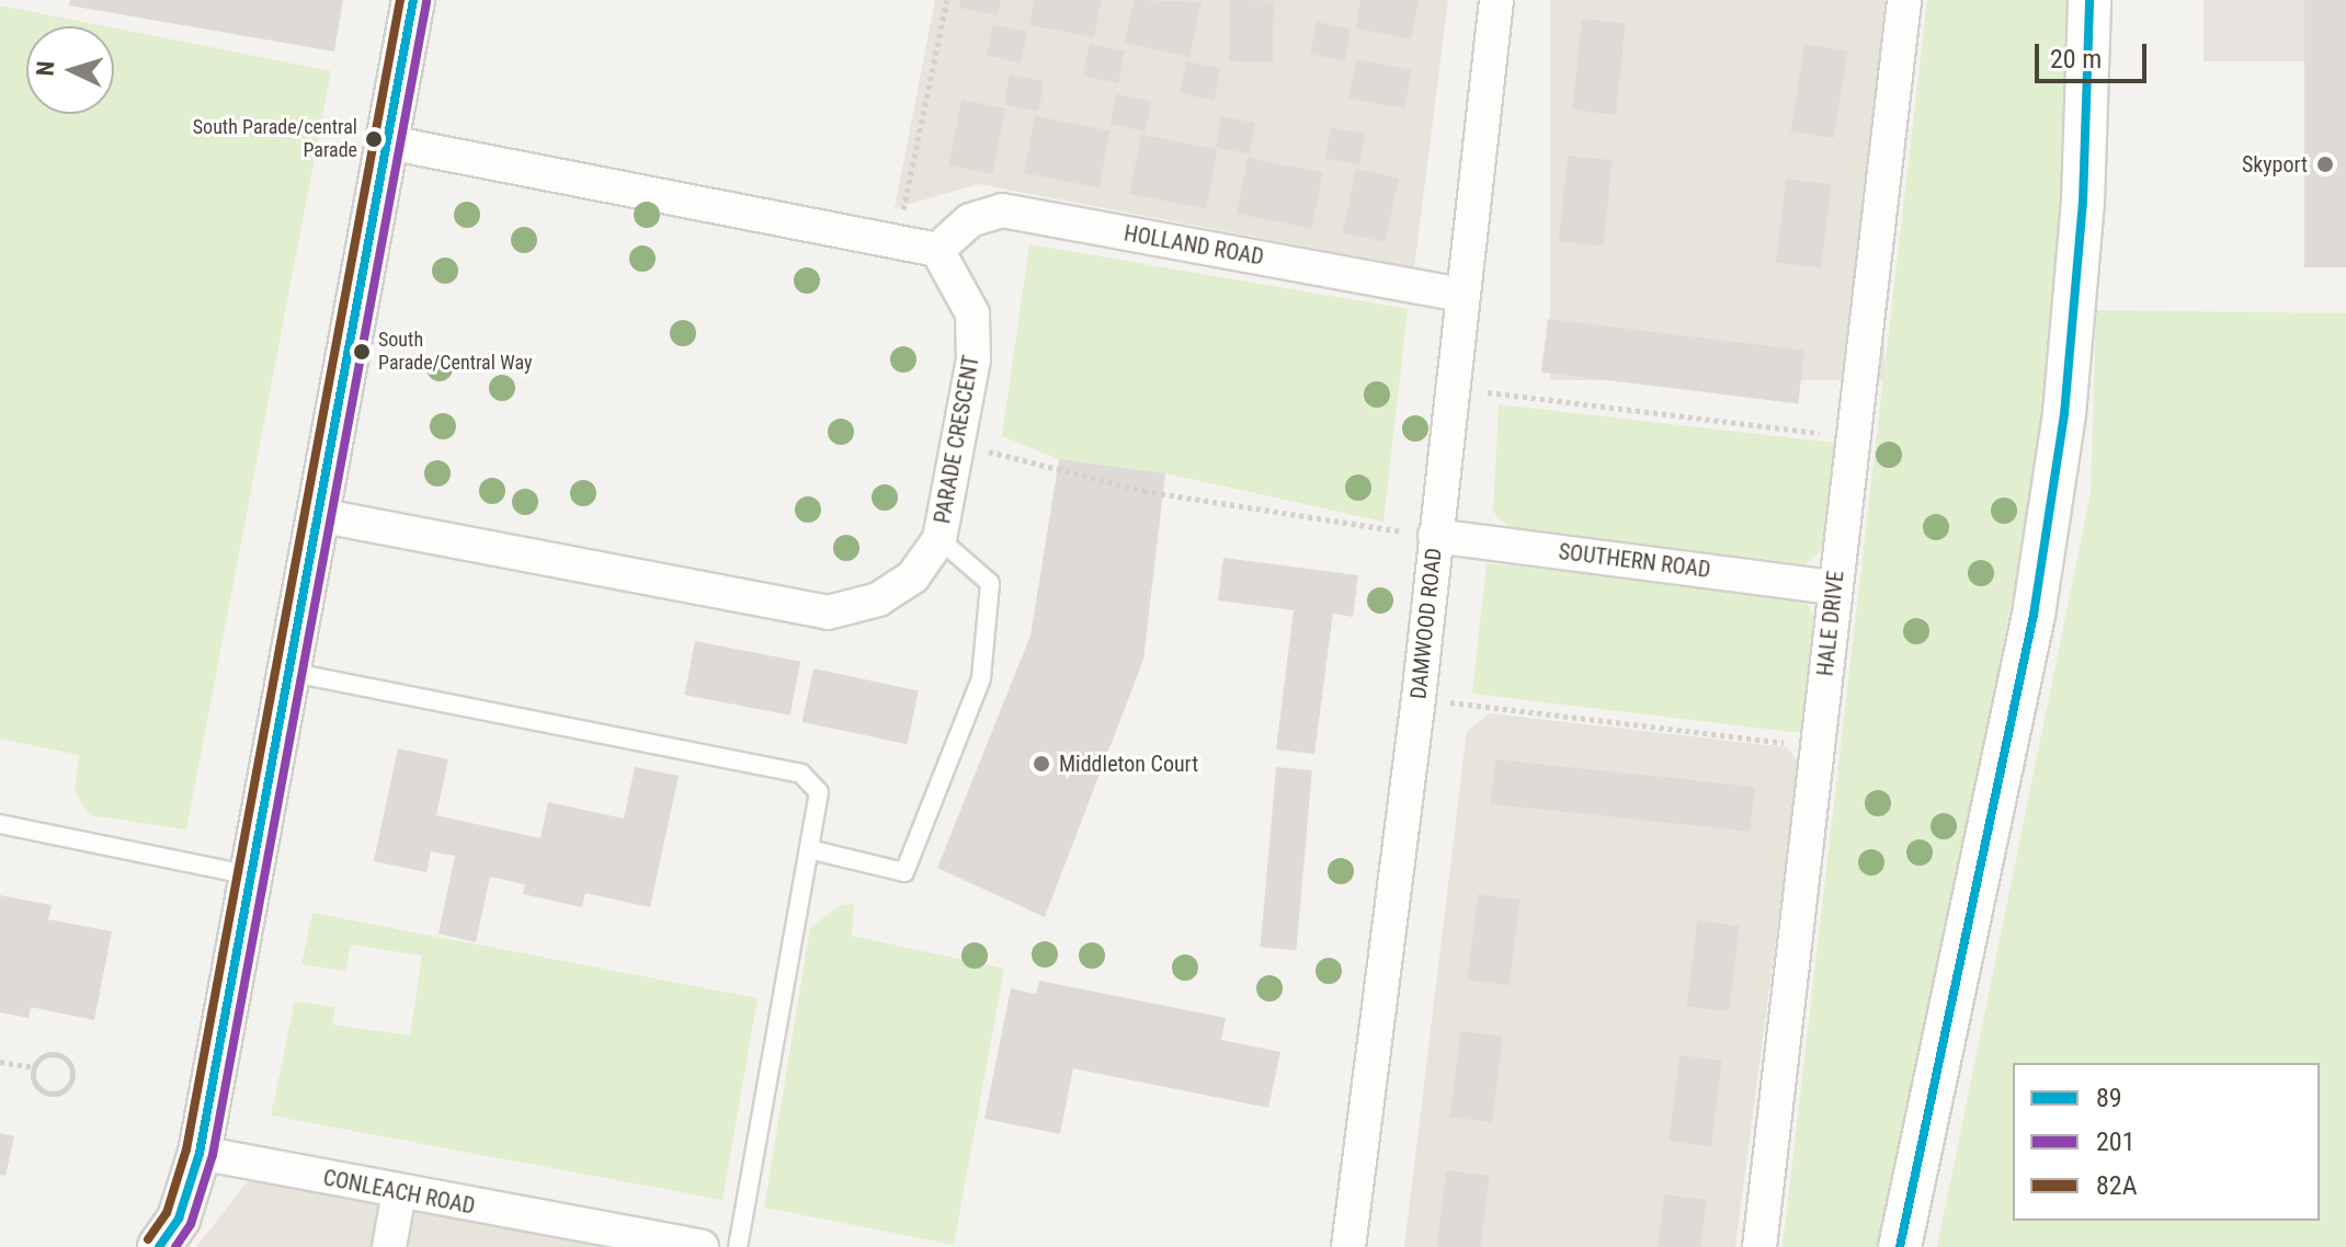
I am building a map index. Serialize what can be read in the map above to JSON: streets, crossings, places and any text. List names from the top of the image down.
{
  "streets": {
    "street": [
      "HOLLAND ROAD",
      "PARADE CRESCENT",
      "SOUTHERN ROAD",
      "DAMWOOD ROAD",
      "HALE DRIVE",
      "CONLEACH ROAD"
    ]
  },
  "crossings": [
    ["HOLLAND ROAD", "PARADE CRESCENT"],
    ["HOLLAND ROAD", "DAMWOOD ROAD"],
    ["SOUTHERN ROAD", "DAMWOOD ROAD"],
    ["SOUTHERN ROAD", "HALE DRIVE"]
  ],
  "places": [
    "South Parade/central Parade",
    "Skyport",
    "South Parade/Central Way",
    "Middleton Court"
  ],
  "lines": ["transit line 89", "transit line 82A", "transit line 201"],
  "legend": ["89", "201", "82A"],
  "scale_bar": "20 m",
  "north": "left"
}
